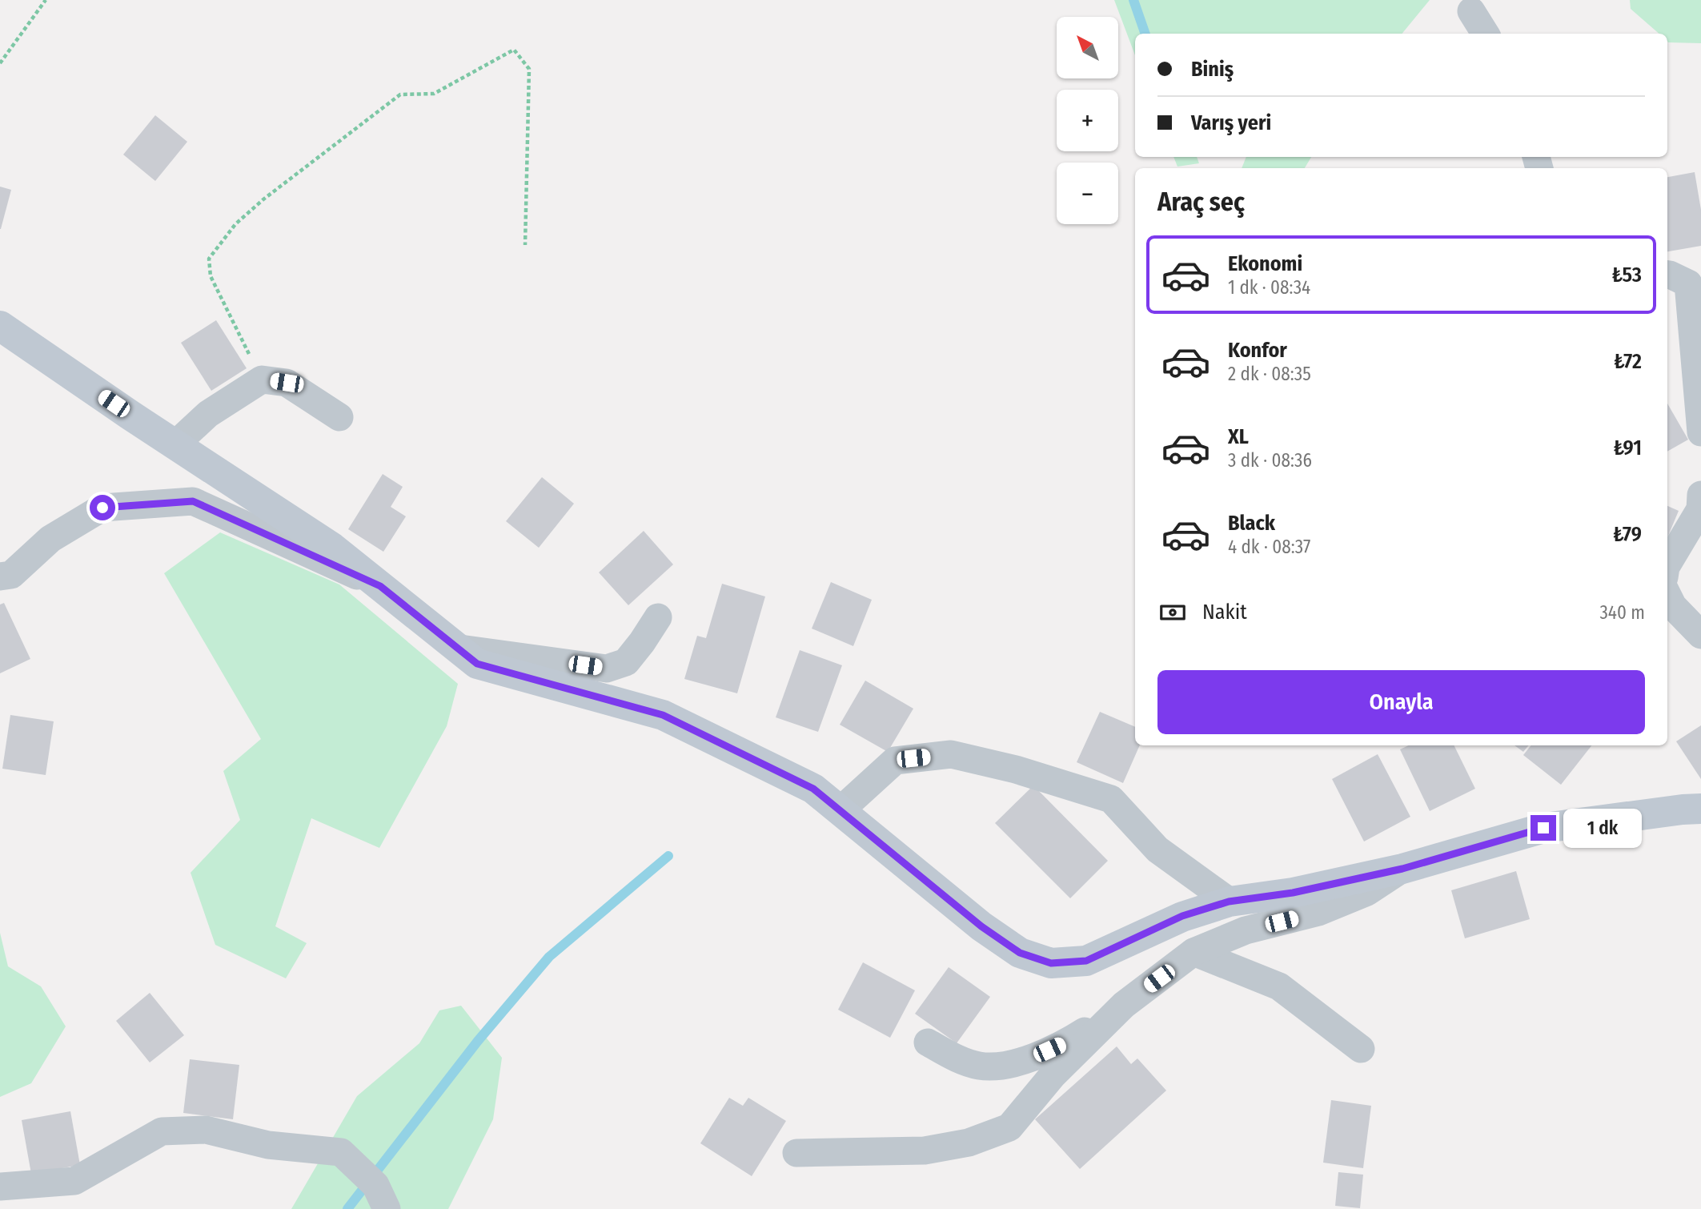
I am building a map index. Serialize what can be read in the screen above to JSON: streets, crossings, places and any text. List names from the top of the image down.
{
  "north": "top left",
  "page": {
    "map_buttons": ["+", "−"],
    "banner": ["Biniş", "Varış yeri"],
    "heading": "Araç seç",
    "list": [
      {
        "name": "Ekonomi",
        "note": "1 dk · 08:34",
        "value": "₺53"
      },
      {
        "name": "Konfor",
        "note": "2 dk · 08:35",
        "value": "₺72"
      },
      {
        "name": "XL",
        "note": "3 dk · 08:36",
        "value": "₺91"
      },
      {
        "name": "Black",
        "note": "4 dk · 08:37",
        "value": "₺79"
      }
    ],
    "pay": ["Nakit", "340 m"],
    "buttons": "Onayla",
    "bubble": "1 dk"
  }
}
